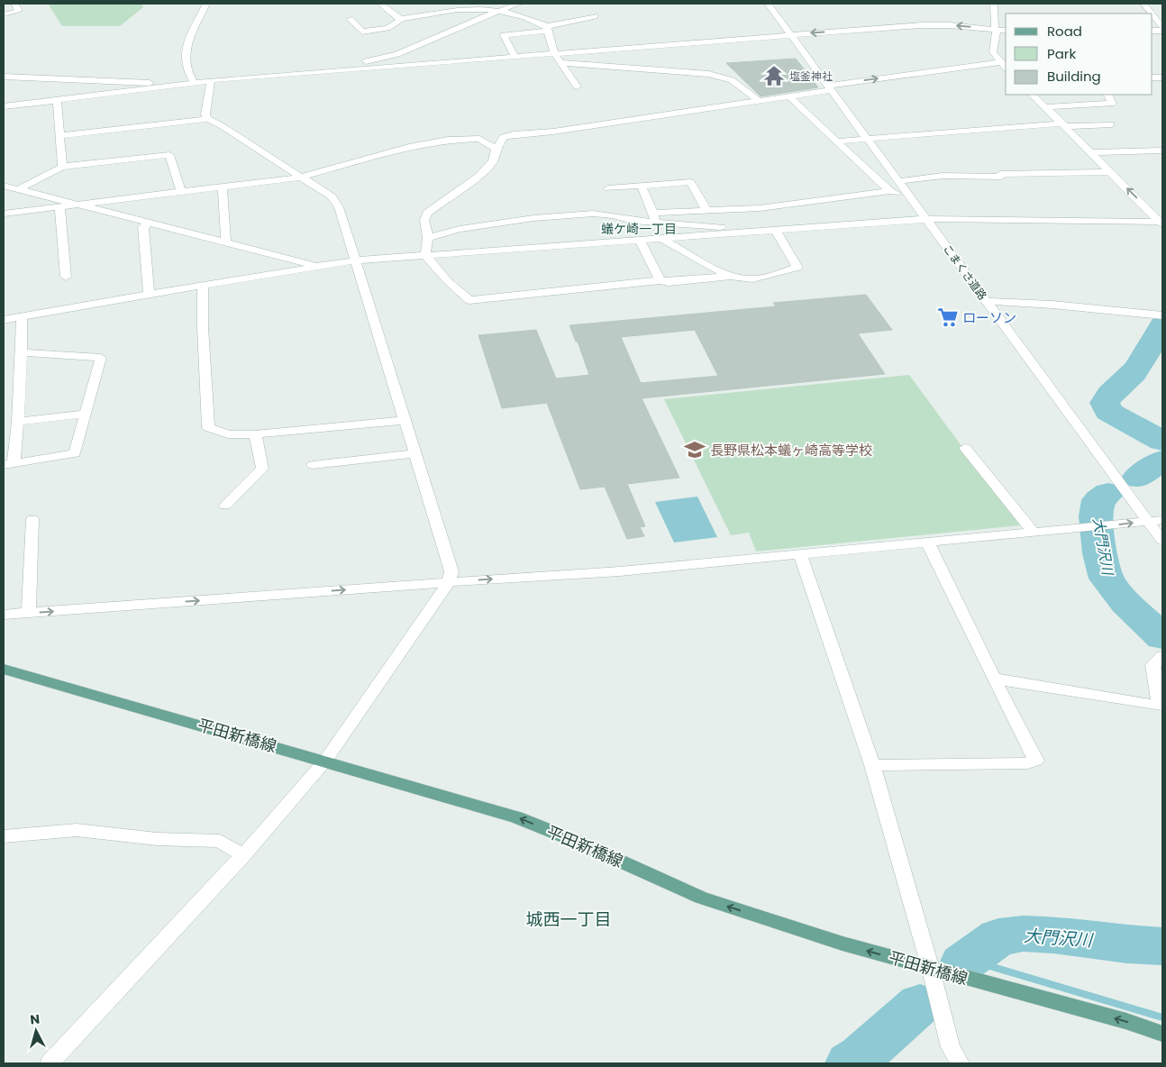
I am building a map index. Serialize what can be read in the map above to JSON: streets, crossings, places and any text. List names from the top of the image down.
{
  "streets": {
    "main road": ["平田新橋線"],
    "street": ["こまくさ道路"]
  },
  "one_way": ["平田新橋線"],
  "districts": ["蟻ケ崎一丁目", "城西一丁目"],
  "water": ["大門沢川"],
  "places": {
    "temple": ["塩釜神社"],
    "supermarket": ["ローソン"],
    "school or university": ["長野県松本蟻ヶ崎高等学校"]
  },
  "legend": ["Road", "Park", "Building"],
  "north": "top"
}
